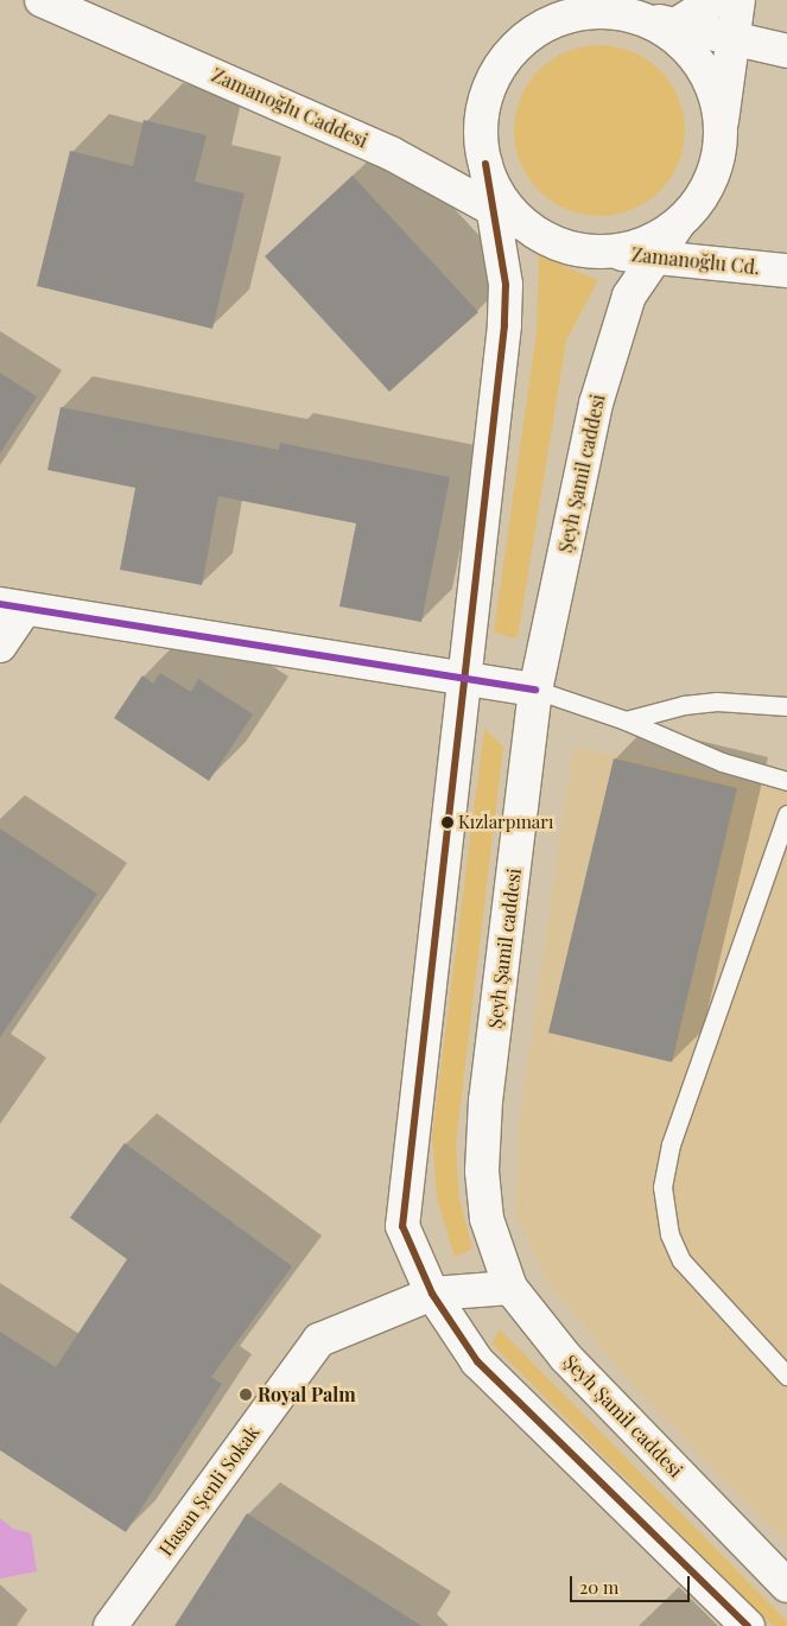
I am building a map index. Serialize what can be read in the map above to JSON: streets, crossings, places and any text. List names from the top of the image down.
{
  "streets": {
    "main road": [
      "Zamanoğlu Caddesi",
      "Zamanoğlu Cd.",
      "Şeyh Şamil caddesi",
      "Hasan Şenli Sokak"
    ]
  },
  "crossings": [
    ["Zamanoğlu Caddesi", "Zamanoğlu Cd."],
    ["Zamanoğlu Cd.", "Şeyh Şamil caddesi"],
    ["Şeyh Şamil caddesi", "Hasan Şenli Sokak"]
  ],
  "places": ["Kızlarpınarı", "Royal Palm"],
  "scale_bar": "20 m"
}
